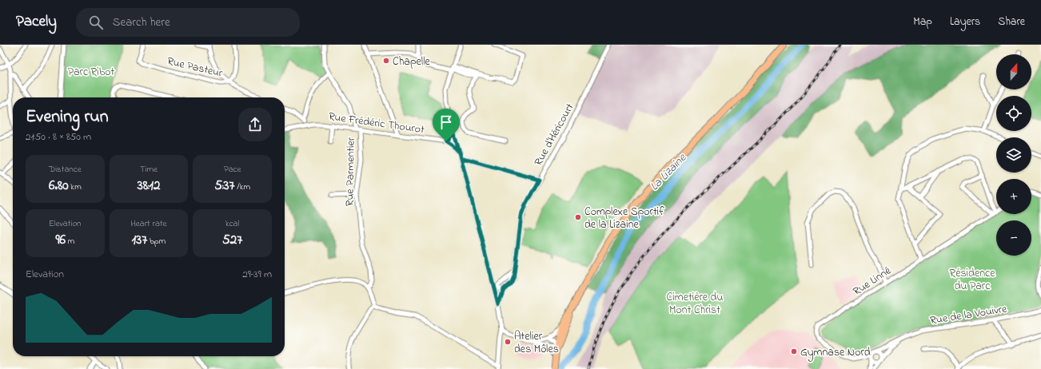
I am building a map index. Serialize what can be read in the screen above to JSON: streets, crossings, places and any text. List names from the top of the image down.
{
  "streets": {
    "street": [
      "Rue Pasteur",
      "Rue Frédéric Thourot",
      "Rue d'Héricourt",
      "Rue Parmentier",
      "Rue Linné",
      "Rue de la Vouivre"
    ]
  },
  "crossings": [
    ["Rue Frédéric Thourot", "Rue Parmentier"],
    ["Rue Linné", "Rue de la Vouivre"]
  ],
  "water": ["La Lizaine"],
  "parks": ["Parc Ribot", "Résidence du Parc", "Cimetière du Mont Christ"],
  "places": [
    "Chapelle",
    "Complexe Sportif de la Lizaine",
    "Atelier des Môles",
    "Gymnase Nord"
  ],
  "north": "top",
  "page": {
    "header": "Pacely",
    "search": "Search here",
    "nav": ["Map", "Layers", "Share"],
    "map_buttons": ["+", "−"],
    "heading": ["Evening run", "21:50 · 8 × 850 m"],
    "stats": [
      ["Distance", "6.80 km"],
      ["Time", "38:12"],
      ["Pace", "5:37 /km"],
      ["Elevation", "96 m"],
      ["Heart rate", "137 bpm"],
      ["kcal", "527"]
    ],
    "chart": ["Elevation", "29–39 m"]
  }
}
